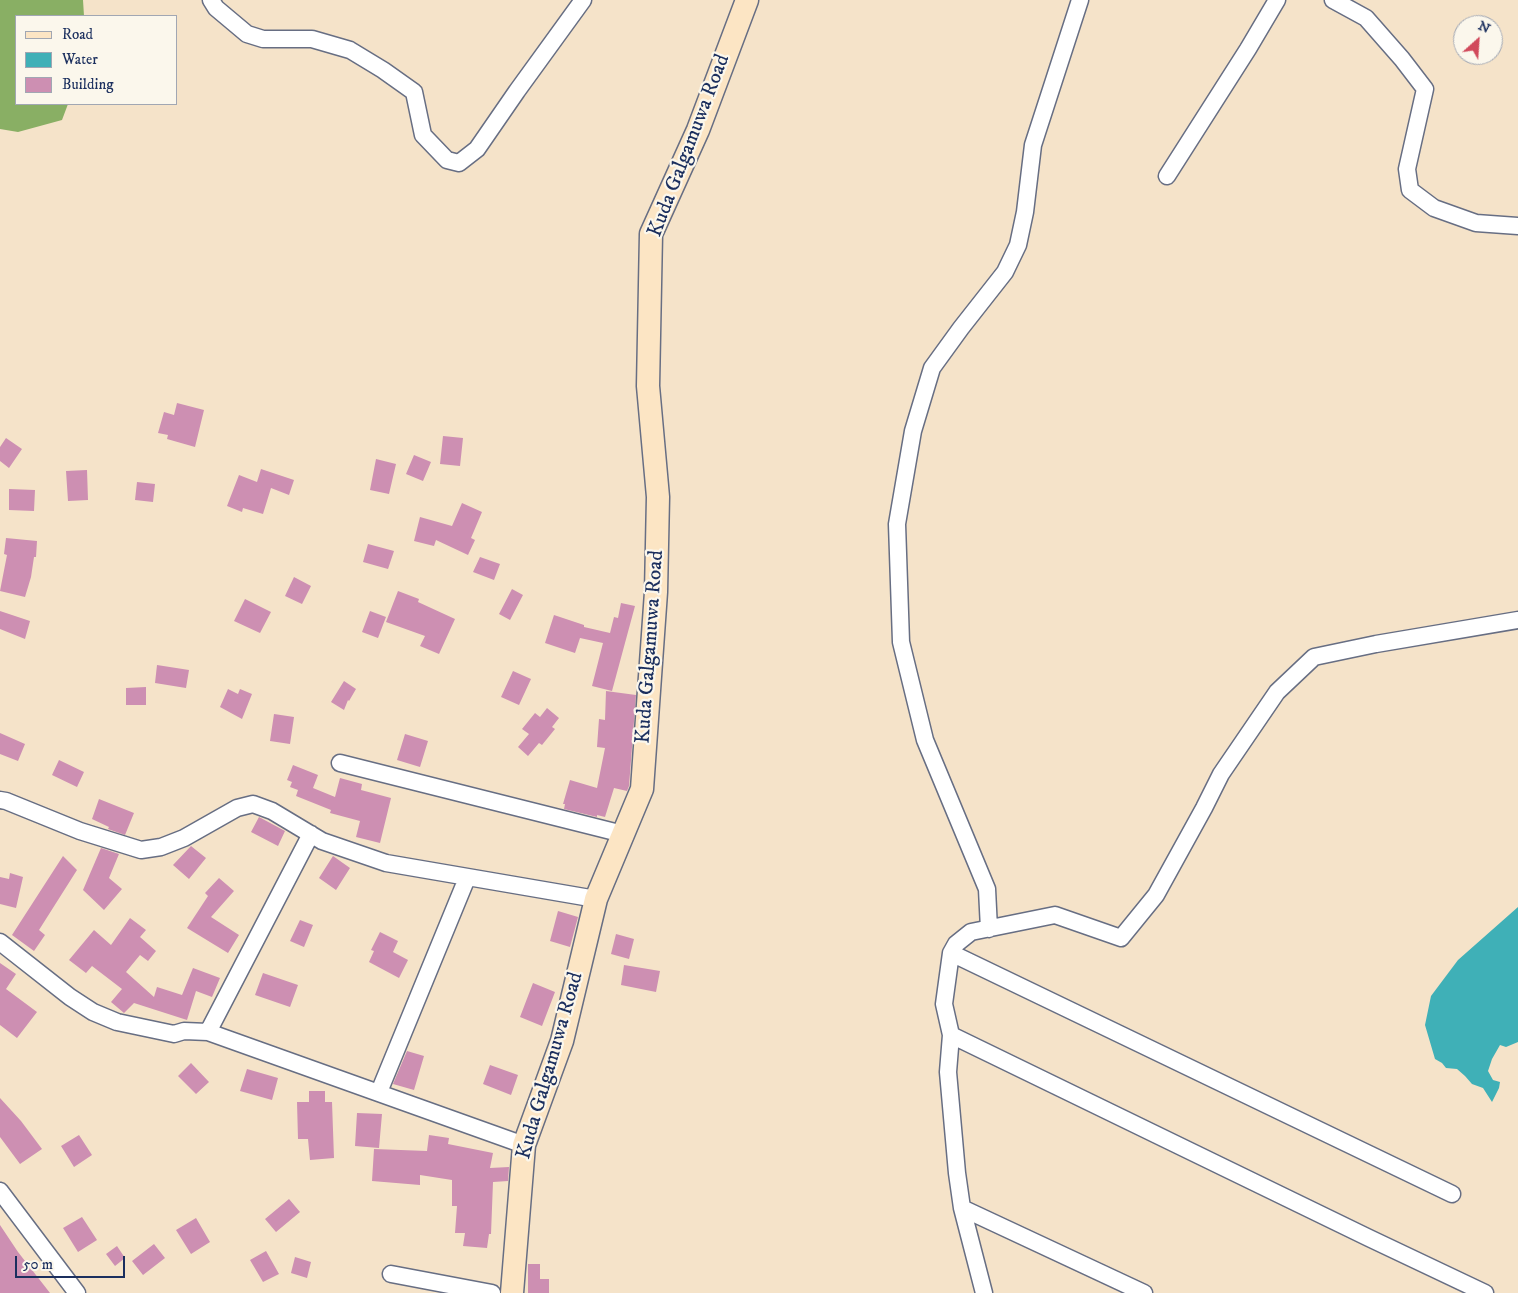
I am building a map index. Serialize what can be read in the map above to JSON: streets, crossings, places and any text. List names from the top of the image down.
{
  "streets": {
    "street": ["Kuda Galgamuwa Road"]
  },
  "legend": ["Road", "Water", "Building"],
  "scale_bar": "50 m",
  "north": "top right"
}
